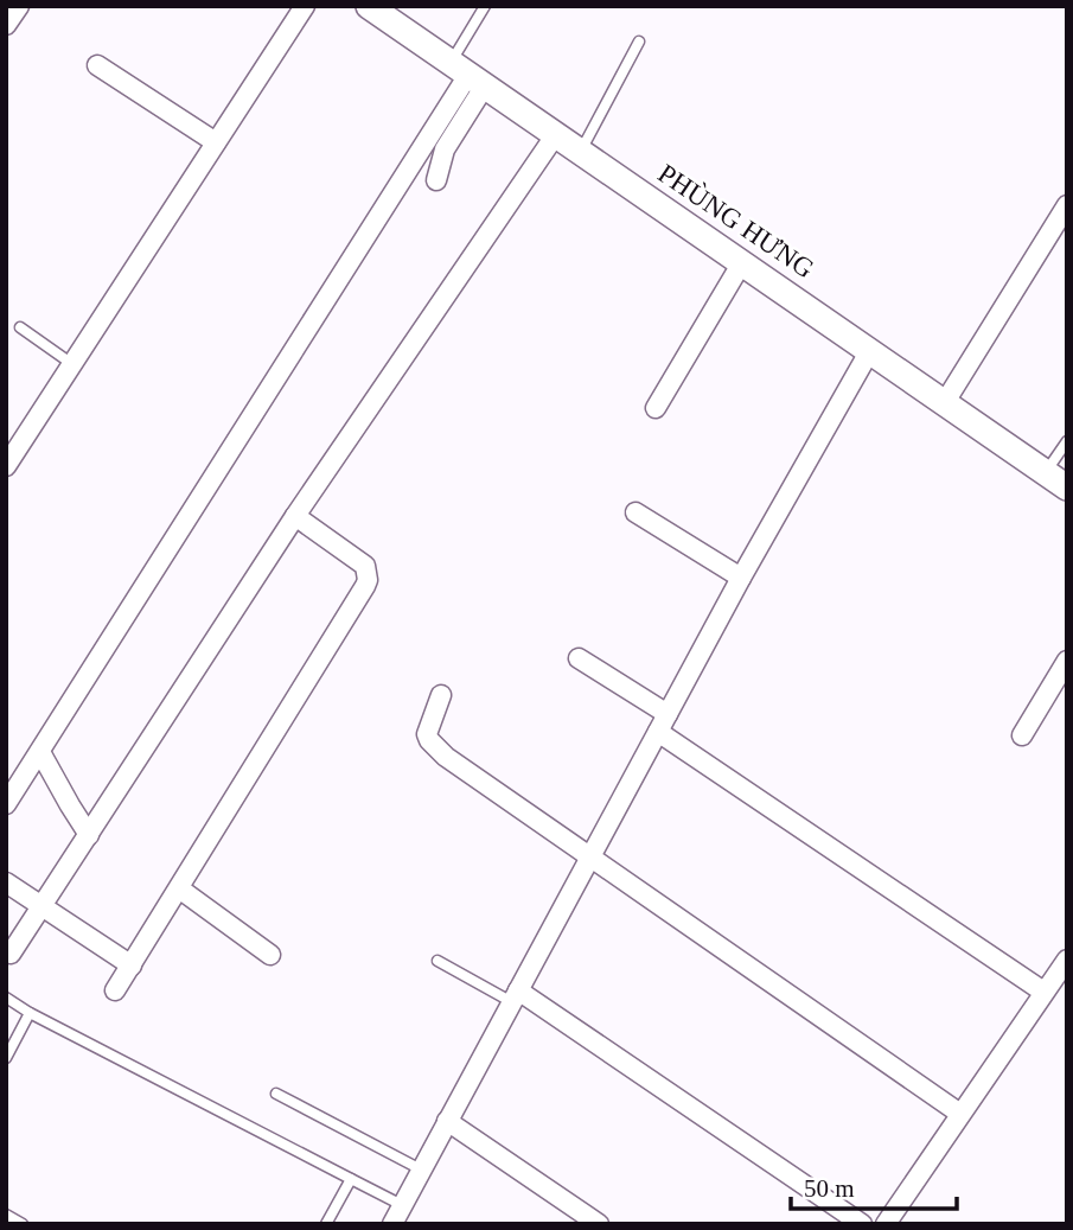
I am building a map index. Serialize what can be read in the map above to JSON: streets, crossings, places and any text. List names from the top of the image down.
{
  "streets": {
    "main road": ["PHÙNG HƯNG"]
  },
  "scale_bar": "50 m"
}
